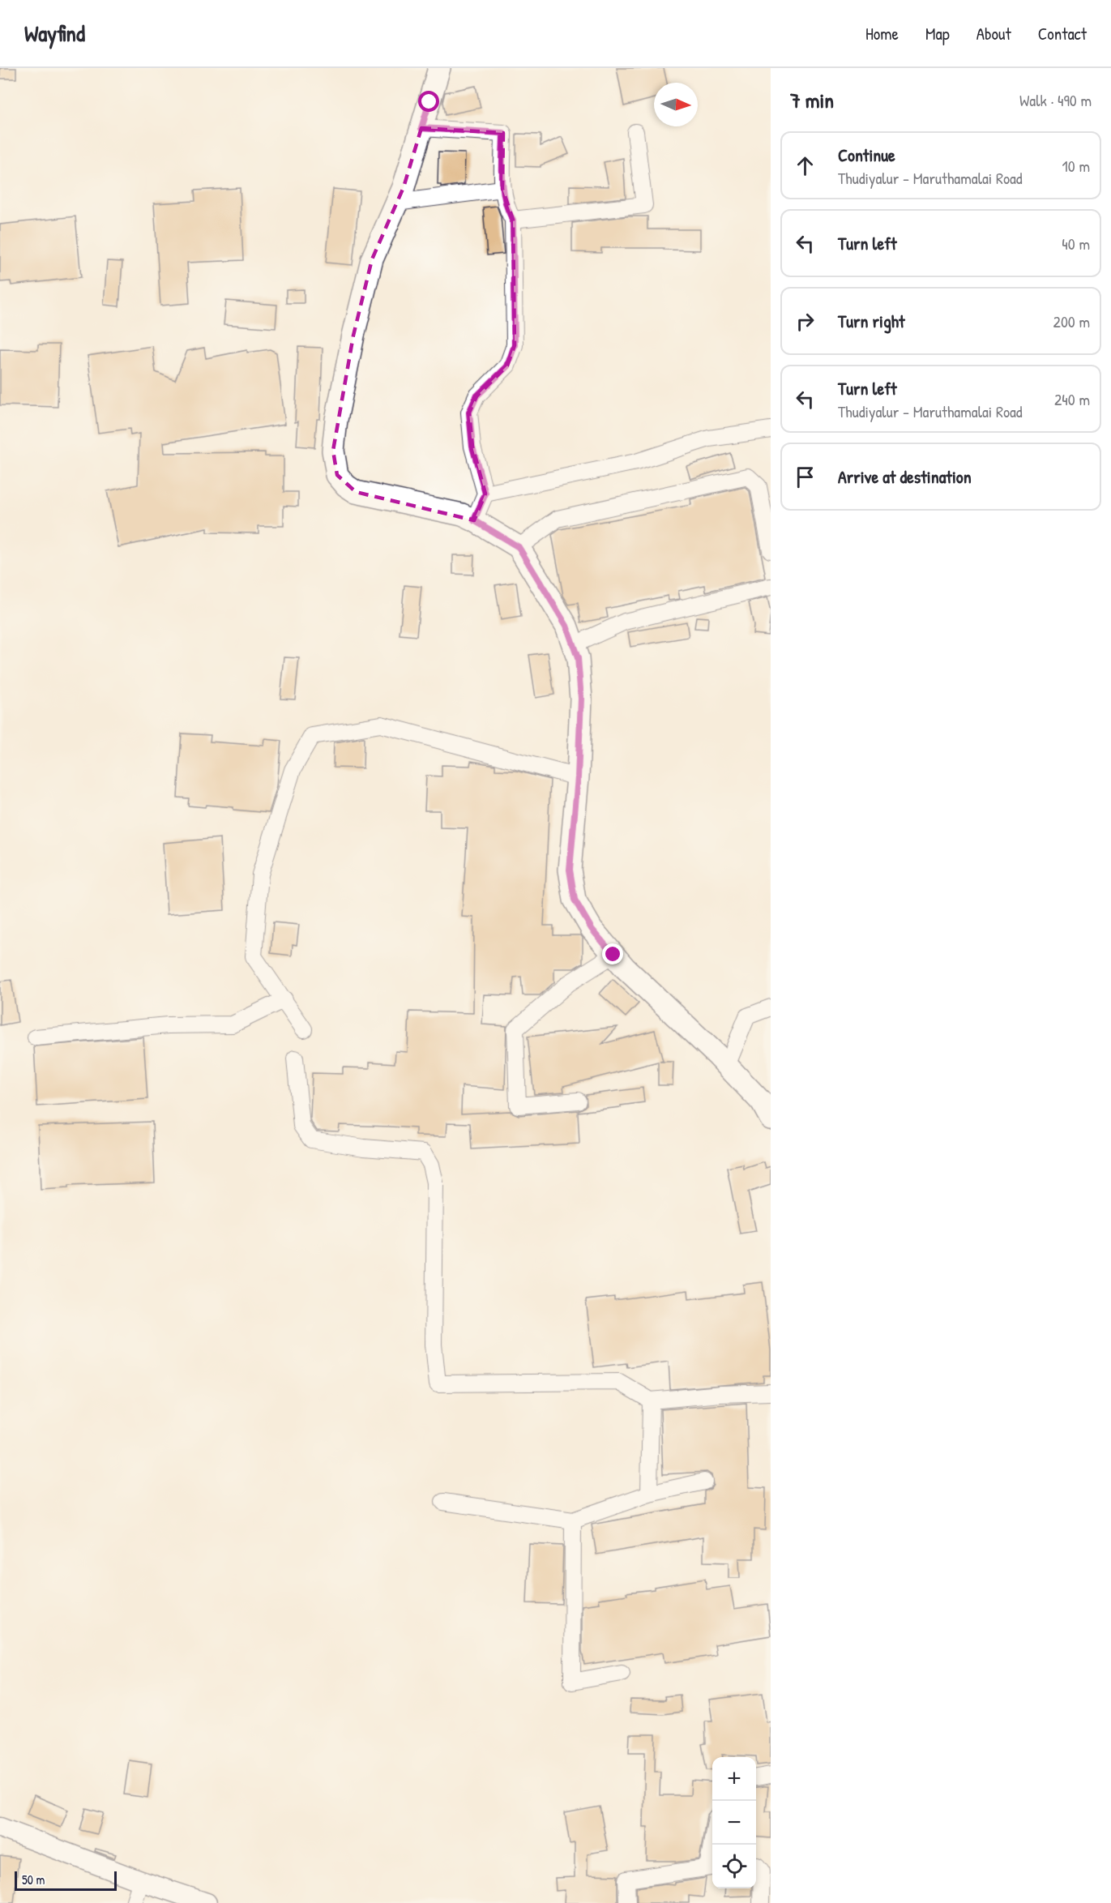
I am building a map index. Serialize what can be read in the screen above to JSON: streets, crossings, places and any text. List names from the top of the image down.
{
  "scale_bar": "50 m",
  "north": "right",
  "page": {
    "header": "Wayfind",
    "nav": [
      "Home",
      "Map",
      "About",
      "Contact"
    ],
    "heading": ["7 min", "Walk · 490 m"],
    "list": [
      ["Continue", "Thudiyalur - Maruthamalai Road", "10 m"],
      ["Turn left", "40 m"],
      ["Turn right", "200 m"],
      ["Turn left", "Thudiyalur - Maruthamalai Road", "240 m"],
      "Arrive at destination"
    ],
    "map_buttons": ["+", "−"],
    "scale": "50 m"
  }
}
